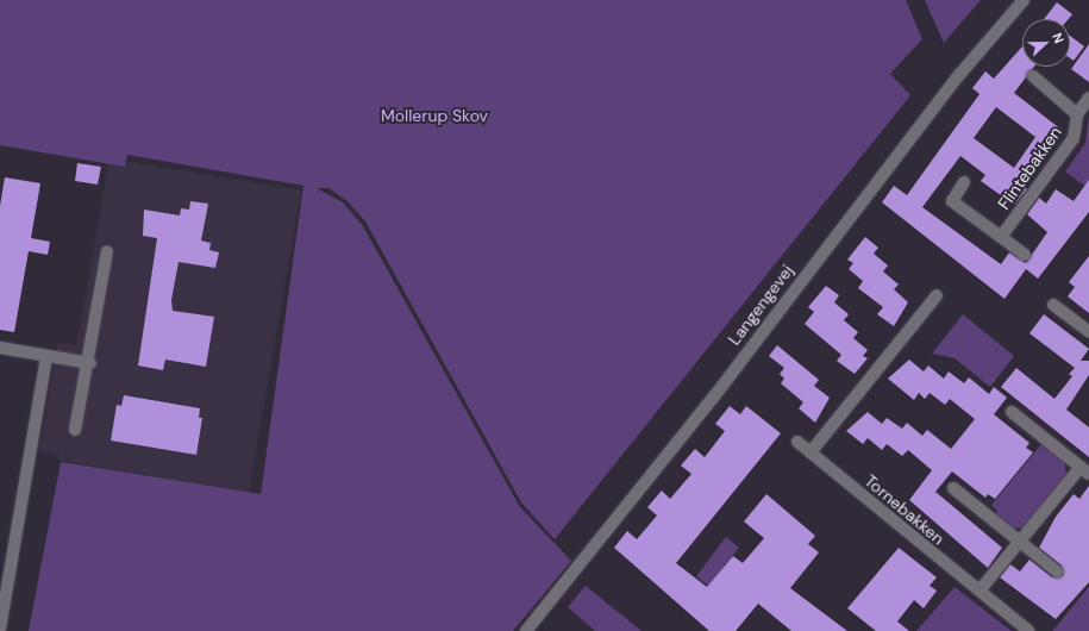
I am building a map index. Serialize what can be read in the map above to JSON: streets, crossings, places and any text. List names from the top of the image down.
{
  "streets": {
    "street": ["Flintebakken", "Langengevej", "Tornebakken"]
  },
  "parks": ["Mollerup Skov"],
  "north": "right"
}
